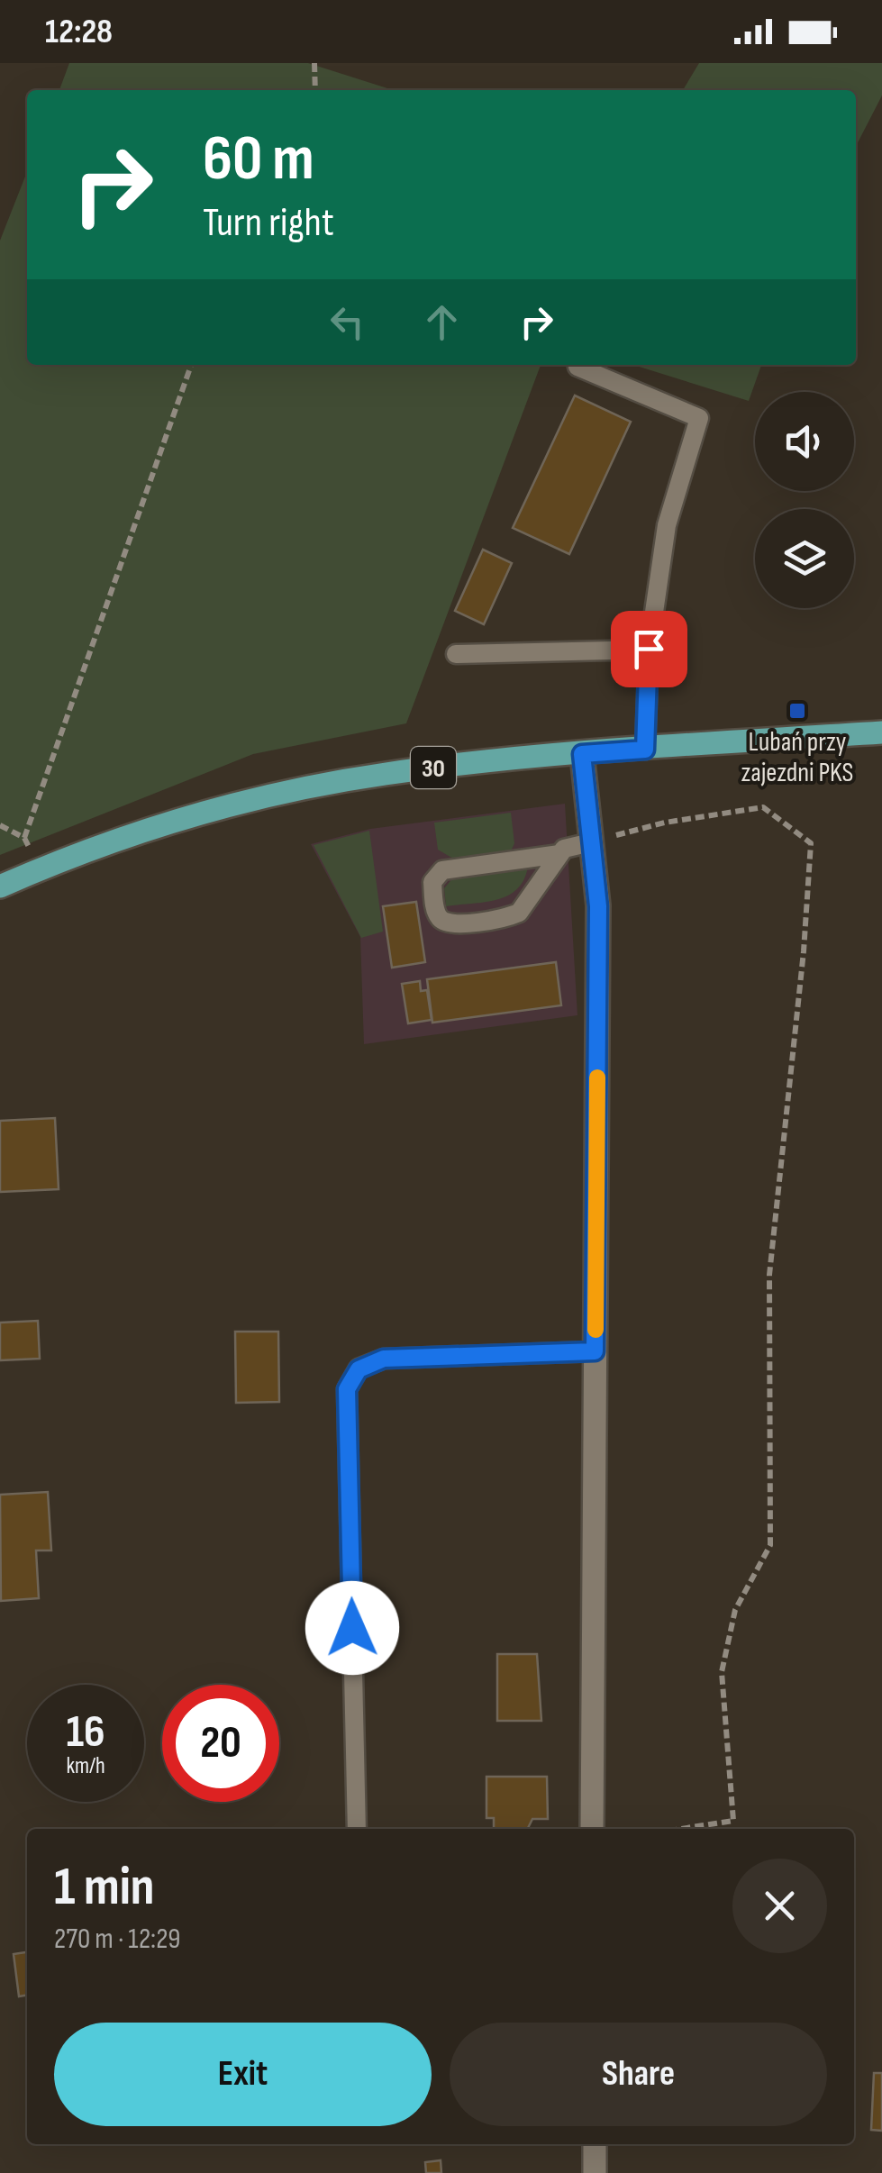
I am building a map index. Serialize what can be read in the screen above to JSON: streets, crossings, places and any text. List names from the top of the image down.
{
  "streets": {
    "main road": ["30"]
  },
  "places": {
    "transit": ["Lubań przy zajezdni PKS"]
  },
  "page": {
    "status": "12:28",
    "turn": ["60 m", "Turn right"],
    "speed": "16 km/h",
    "limit": "20",
    "heading": ["1 min", "270 m · 12:29"],
    "buttons": ["Exit", "Share"]
  }
}
